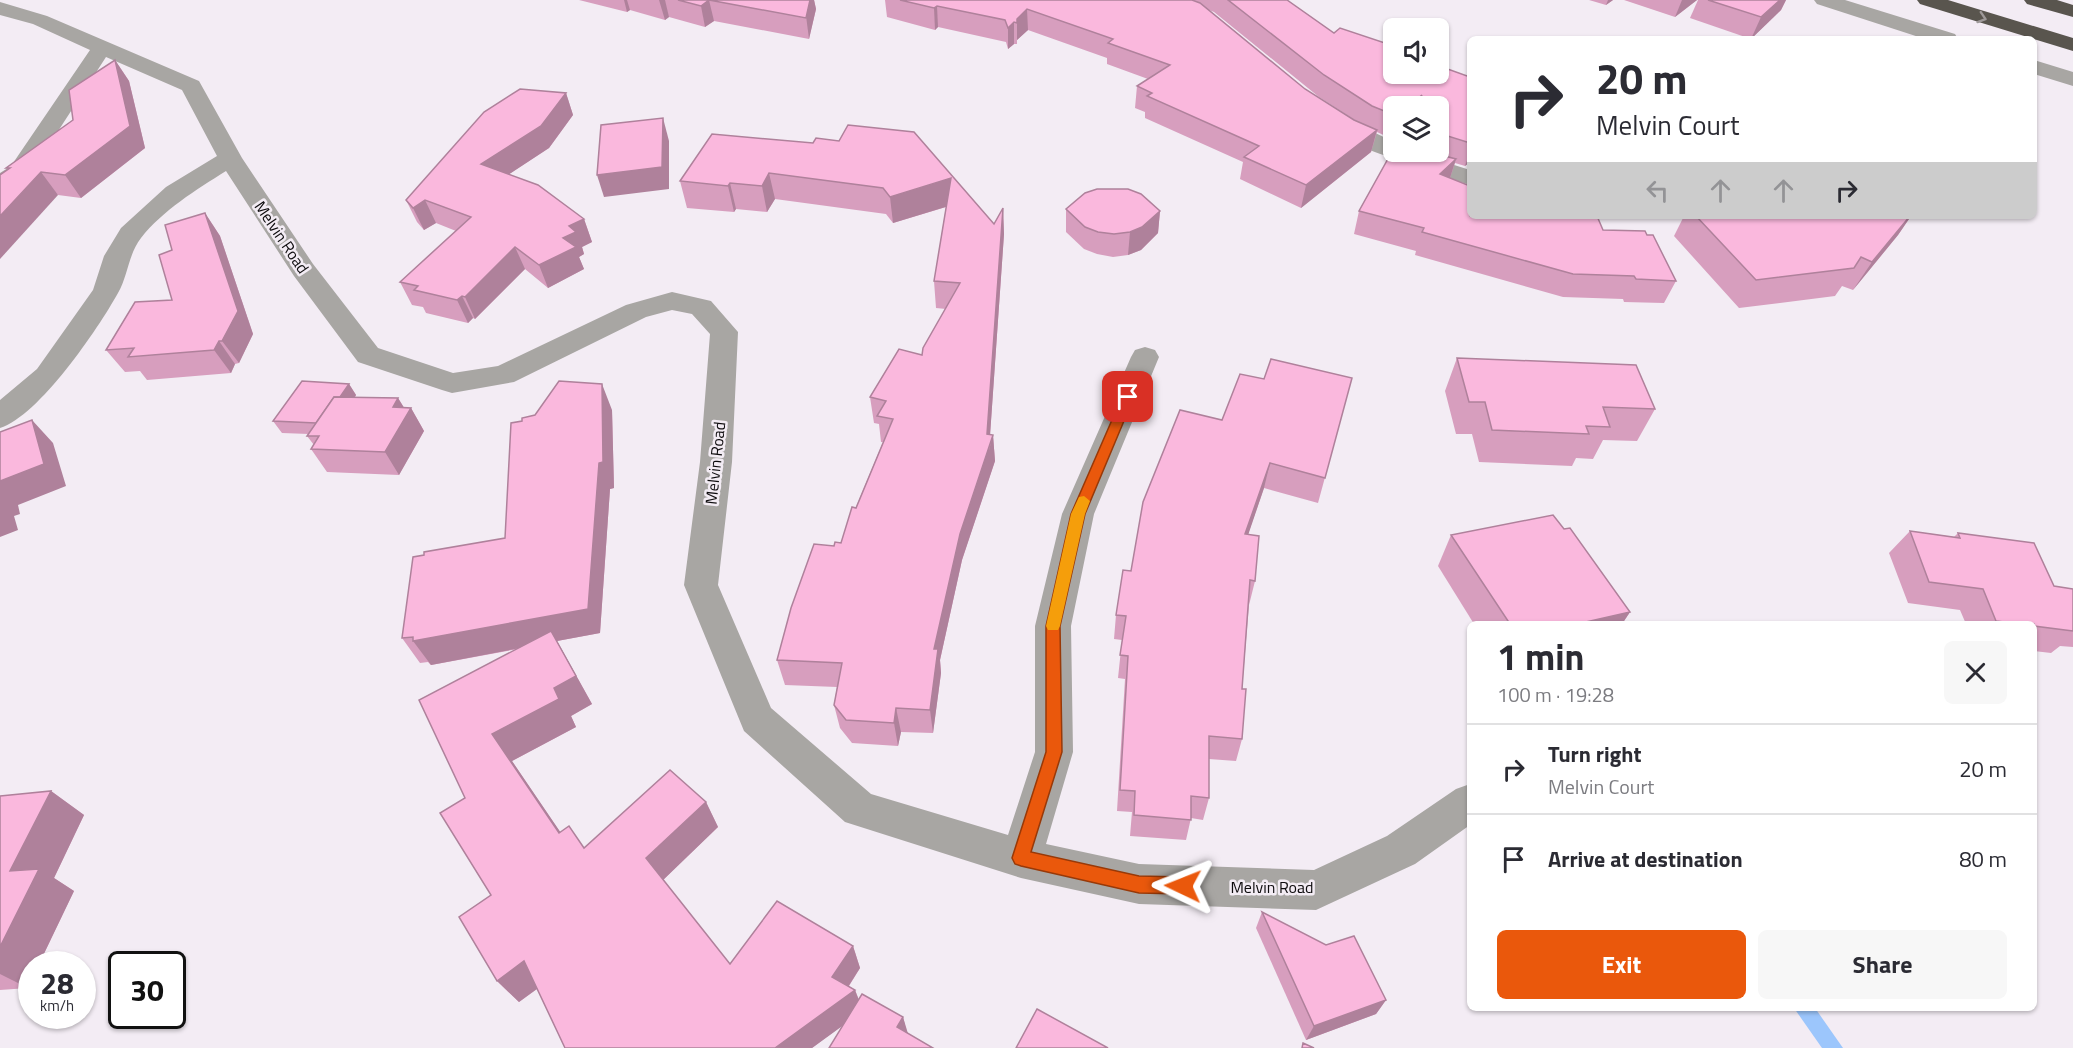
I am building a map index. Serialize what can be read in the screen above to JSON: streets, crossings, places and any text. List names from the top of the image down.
{
  "streets": {
    "street": ["Melvin Road"]
  },
  "page": {
    "turn": ["20 m", "Melvin Court"],
    "heading": ["1 min", "100 m · 19:28"],
    "list": [
      {
        "name": "Turn right",
        "note": "Melvin Court",
        "value": "20 m"
      },
      {
        "name": "Arrive at destination",
        "value": "80 m"
      }
    ],
    "buttons": ["Exit", "Share"],
    "speed": "28 km/h",
    "limit": "30"
  }
}
